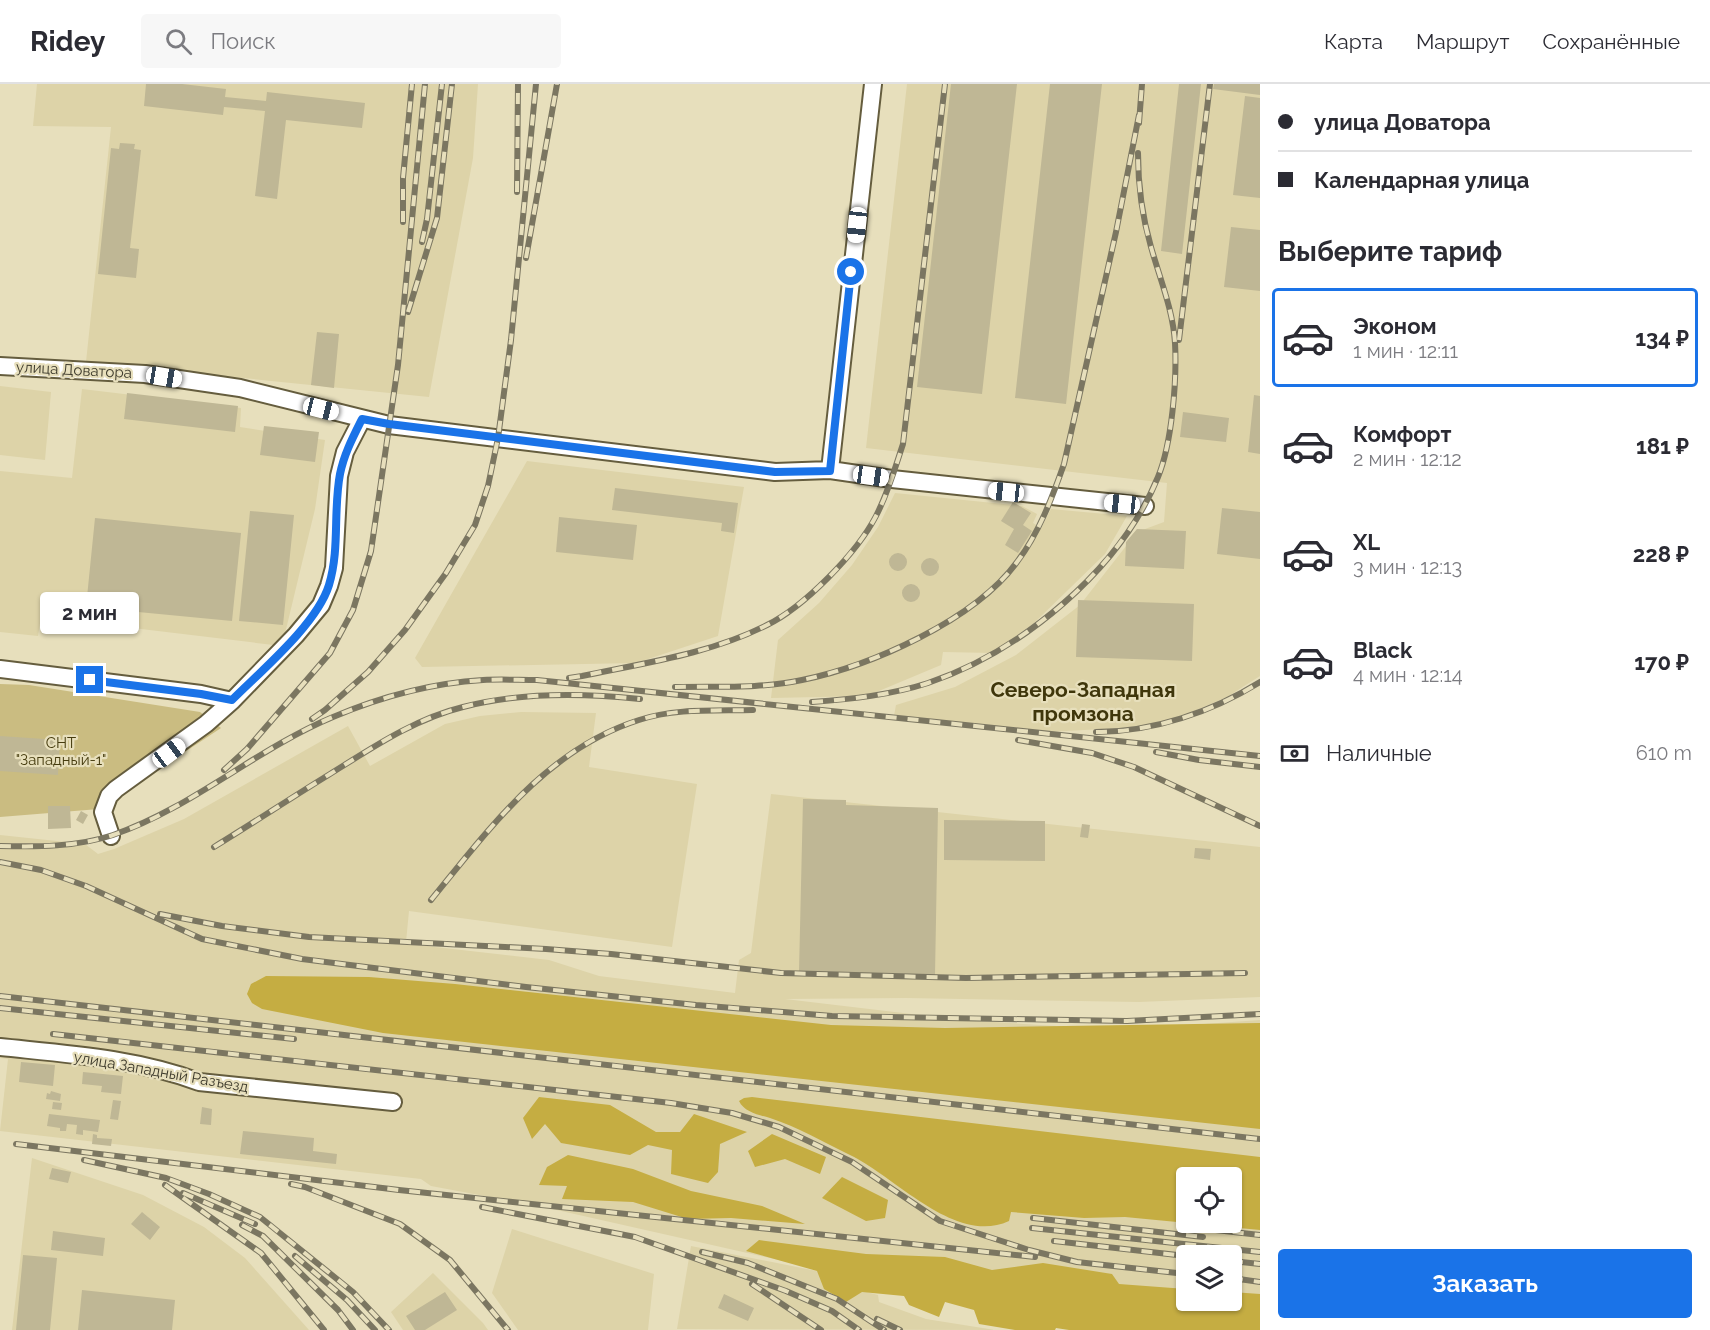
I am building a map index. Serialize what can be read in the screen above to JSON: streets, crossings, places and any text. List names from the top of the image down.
{
  "streets": {
    "street": ["улица Доватора", "улица Западный Разъезд"]
  },
  "districts": ["Северо-Западная промзона"],
  "parks": ["СНТ \"Западный-1\""],
  "page": {
    "header": "Ridey",
    "search": "Поиск",
    "nav": ["Карта", "Маршрут", "Сохранённые"],
    "banner": ["улица Доватора", "Календарная улица"],
    "heading": "Выберите тариф",
    "list": [
      {
        "name": "Эконом",
        "note": "1 мин · 12:11",
        "value": "134 ₽"
      },
      {
        "name": "Комфорт",
        "note": "2 мин · 12:12",
        "value": "181 ₽"
      },
      {
        "name": "XL",
        "note": "3 мин · 12:13",
        "value": "228 ₽"
      },
      {
        "name": "Black",
        "note": "4 мин · 12:14",
        "value": "170 ₽"
      }
    ],
    "bubble": "2 мин",
    "pay": ["Наличные", "610 m"],
    "buttons": "Заказать"
  }
}
